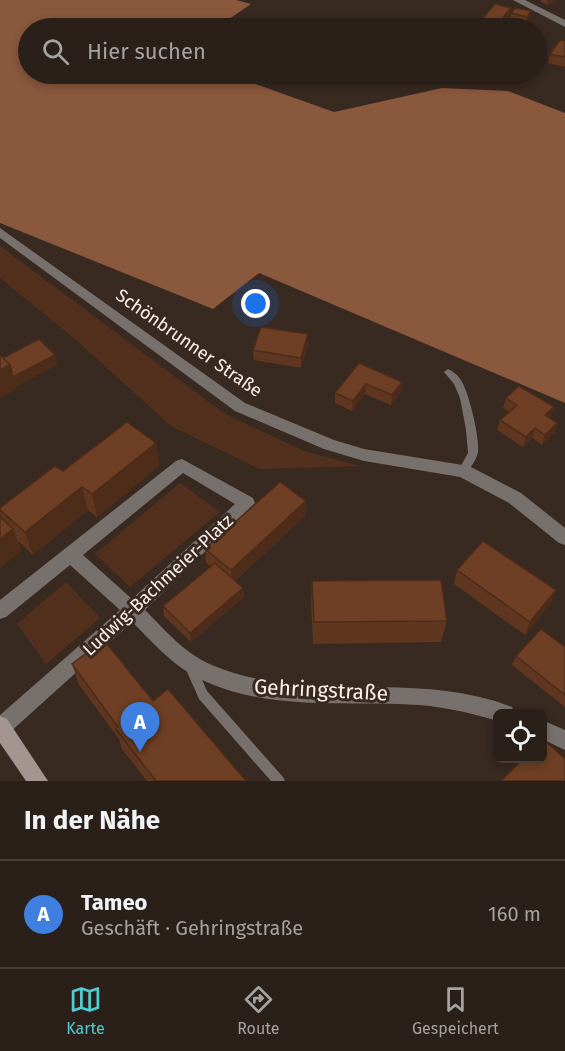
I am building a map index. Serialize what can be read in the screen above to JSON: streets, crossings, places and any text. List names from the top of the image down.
{
  "streets": {
    "street": ["Schönbrunner Straße", "Ludwig-Bachmeier-Platz", "Gehringstraße"]
  },
  "crossings": [
    ["Ludwig-Bachmeier-Platz", "Gehringstraße"]
  ],
  "page": {
    "search": "Hier suchen",
    "pins": "A",
    "heading": "In der Nähe",
    "list": [
      {
        "mark": "A",
        "name": "Tameo",
        "note": "Geschäft · Gehringstraße",
        "value": "160 m"
      }
    ],
    "nav": ["Karte", "Route", "Gespeichert"]
  }
}
